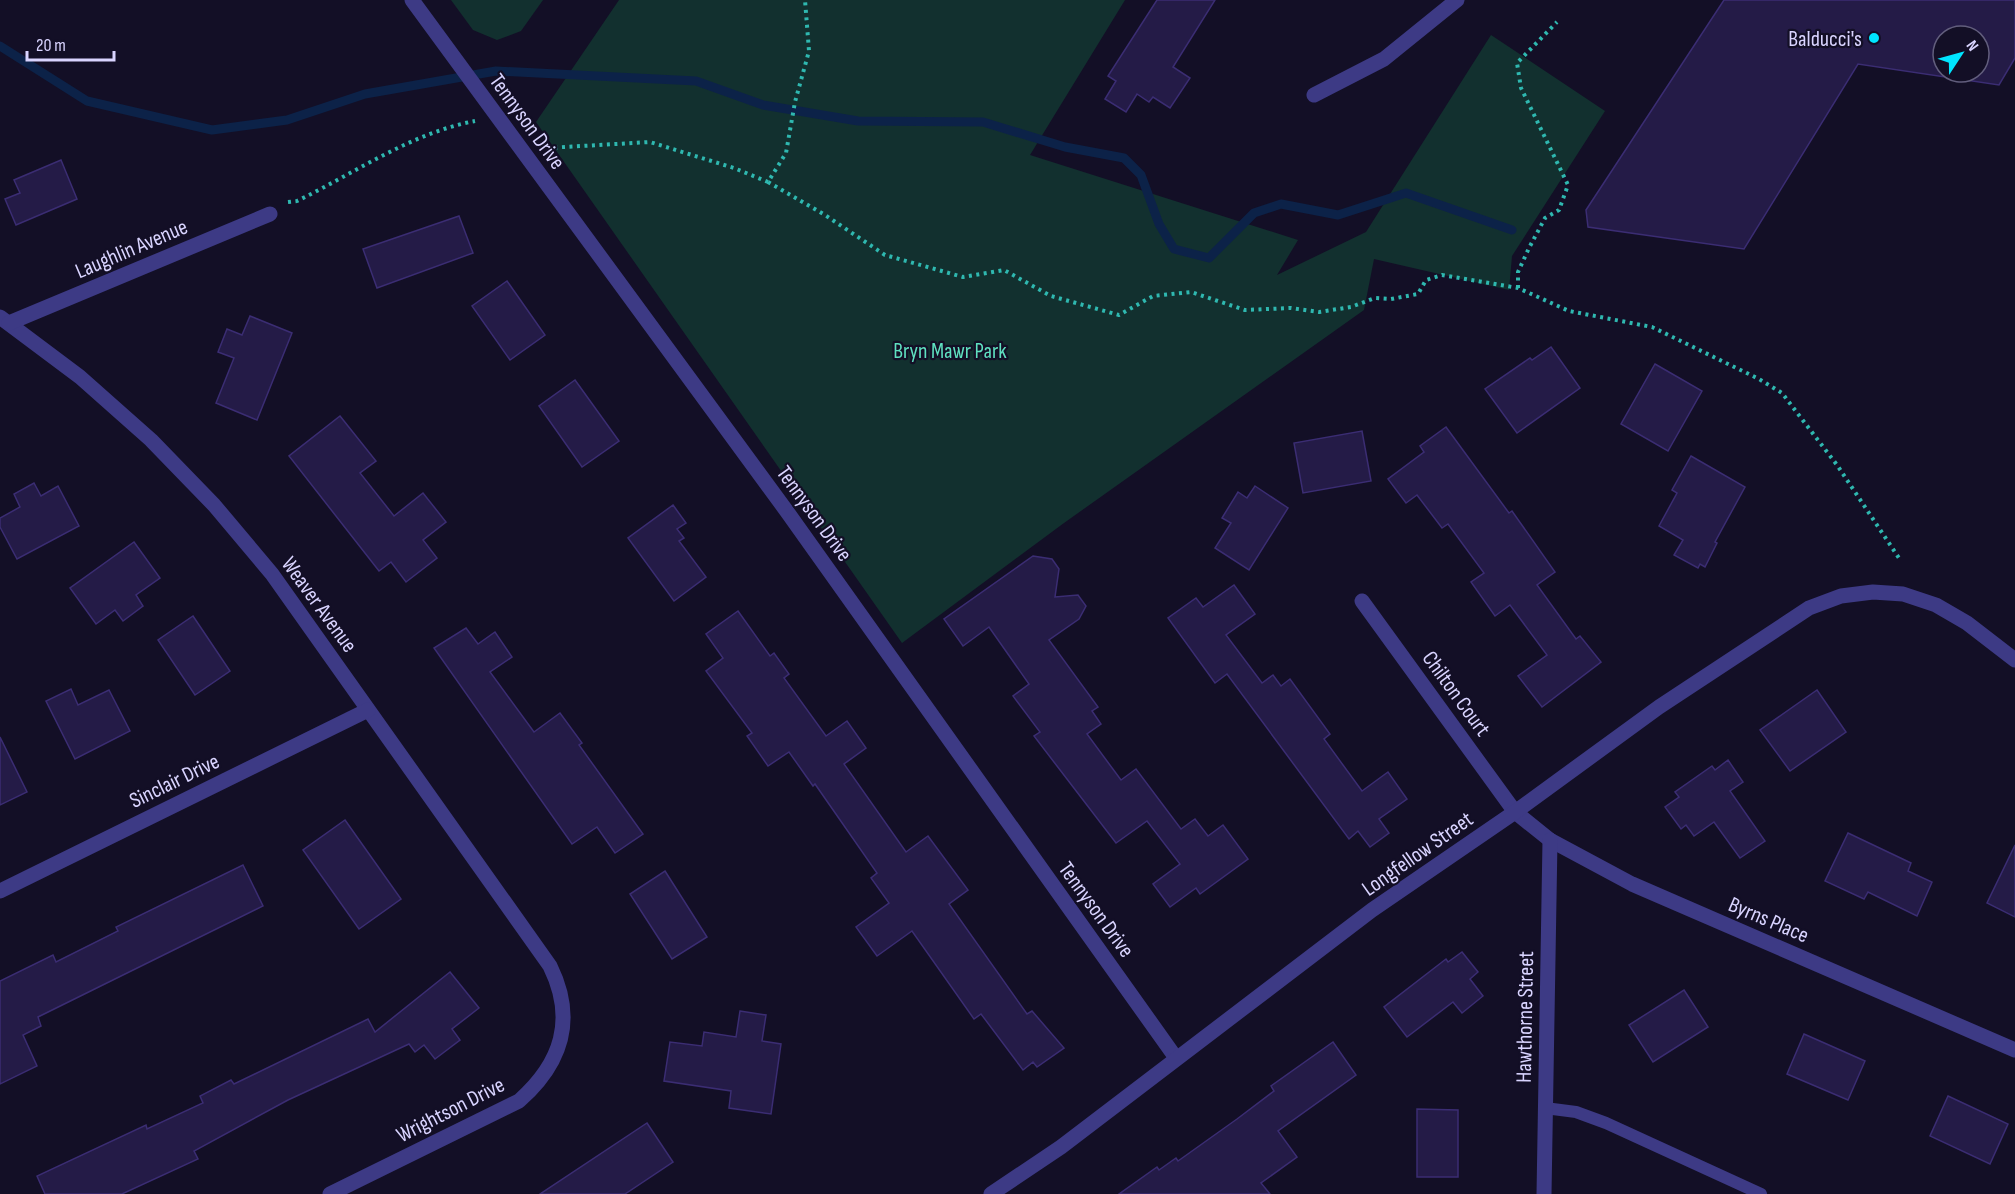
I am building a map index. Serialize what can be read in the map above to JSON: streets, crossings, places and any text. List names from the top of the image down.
{
  "streets": {
    "street": [
      "Tennyson Drive",
      "Laughlin Avenue",
      "Weaver Avenue",
      "Chilton Court",
      "Sinclair Drive",
      "Longfellow Street",
      "Byrns Place",
      "Hawthorne Street",
      "Wrightson Drive"
    ]
  },
  "crossings": [
    ["Tennyson Drive", "Longfellow Street"],
    ["Laughlin Avenue", "Weaver Avenue"],
    ["Weaver Avenue", "Sinclair Drive"],
    ["Weaver Avenue", "Wrightson Drive"],
    ["Chilton Court", "Longfellow Street"],
    ["Chilton Court", "Byrns Place"],
    ["Longfellow Street", "Byrns Place"],
    ["Byrns Place", "Hawthorne Street"]
  ],
  "parks": ["Bryn Mawr Park"],
  "places": ["Balducci's"],
  "scale_bar": "20 m",
  "north": "top right"
}
